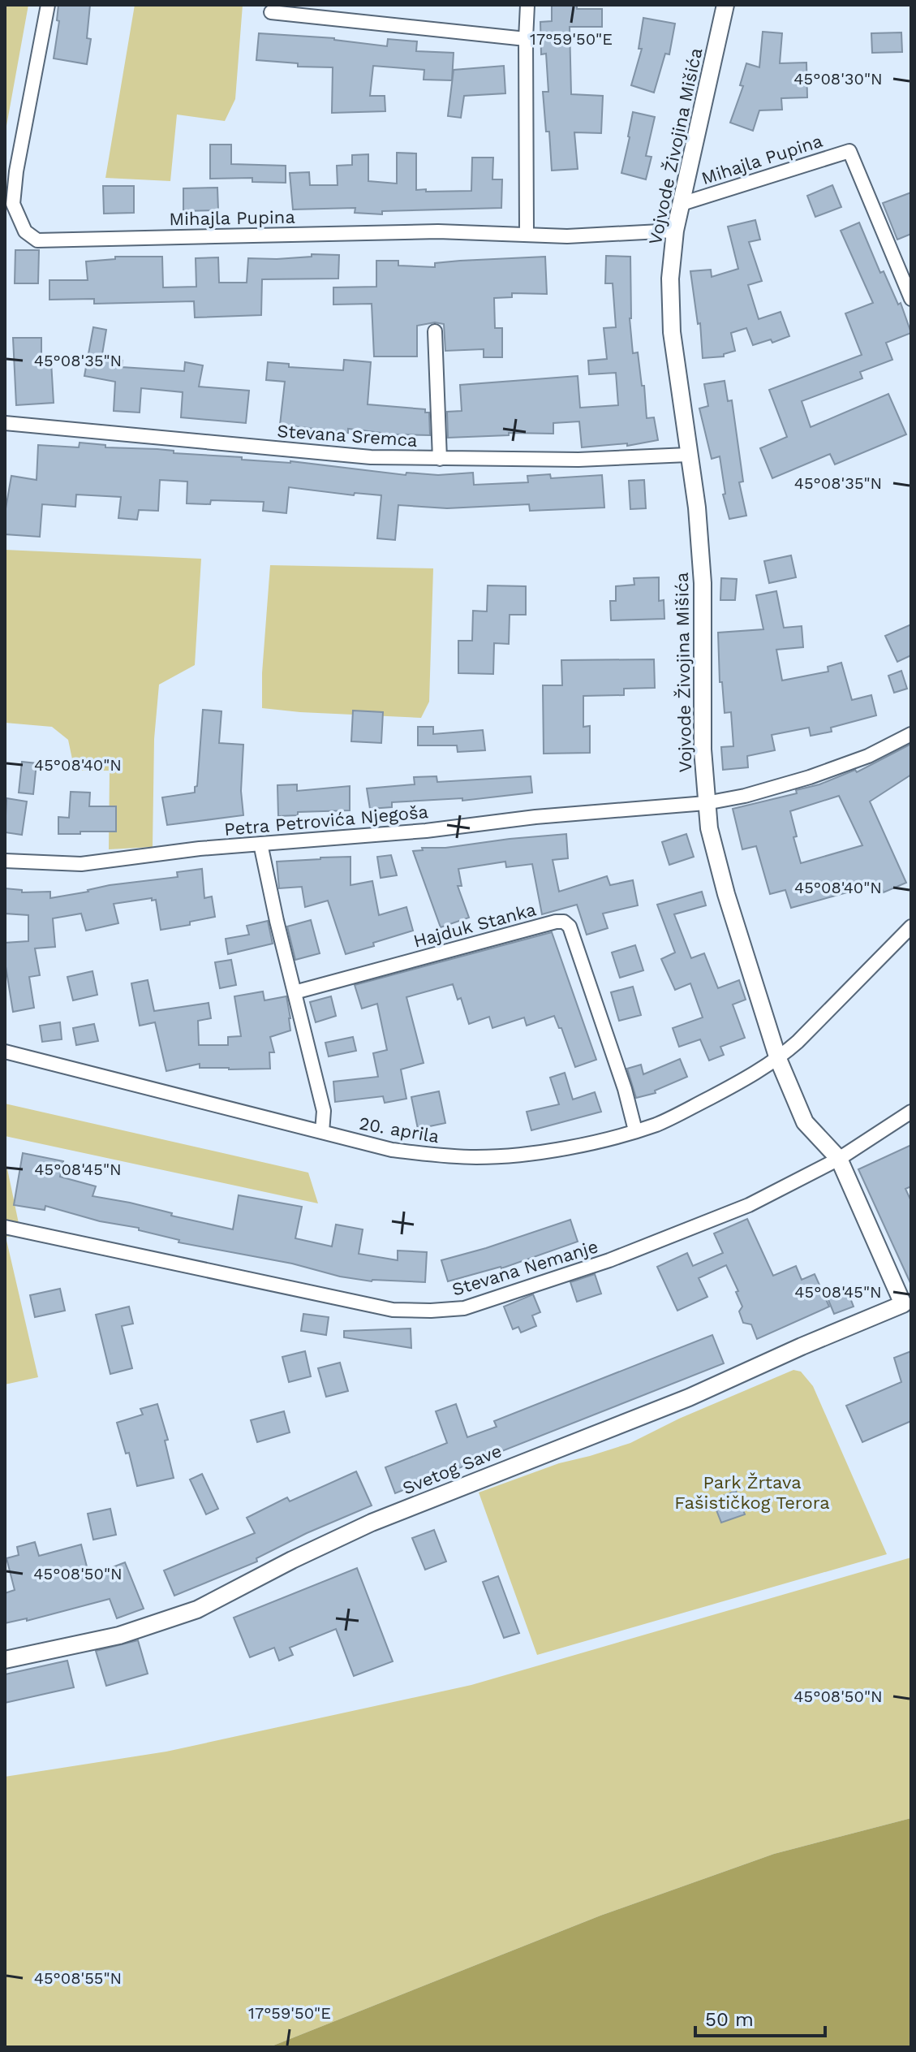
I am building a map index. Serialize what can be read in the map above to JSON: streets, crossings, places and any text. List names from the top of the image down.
{
  "streets": {
    "street": [
      "Vojvode Živojina Mišića",
      "Mihajla Pupina",
      "Stevana Sremca",
      "Petra Petrovića Njegoša",
      "Hajduk Stanka",
      "20. aprila",
      "Stevana Nemanje",
      "Svetog Save"
    ]
  },
  "crossings": [
    ["Vojvode Živojina Mišića", "Mihajla Pupina"],
    ["Vojvode Živojina Mišića", "Stevana Sremca"],
    ["Vojvode Živojina Mišića", "Petra Petrovića Njegoša"],
    ["Vojvode Živojina Mišića", "20. aprila"],
    ["Vojvode Živojina Mišića", "Stevana Nemanje"],
    ["Vojvode Živojina Mišića", "Svetog Save"],
    ["Hajduk Stanka", "20. aprila"]
  ],
  "parks": ["Park Žrtava Fašističkog Terora"],
  "scale_bar": "50 m",
  "coordinates": [
    "17°59'50\"E",
    "45°08'30\"N",
    "45°08'35\"N",
    "45°08'40\"N",
    "45°08'45\"N",
    "45°08'50\"N",
    "45°08'55\"N"
  ]
}
